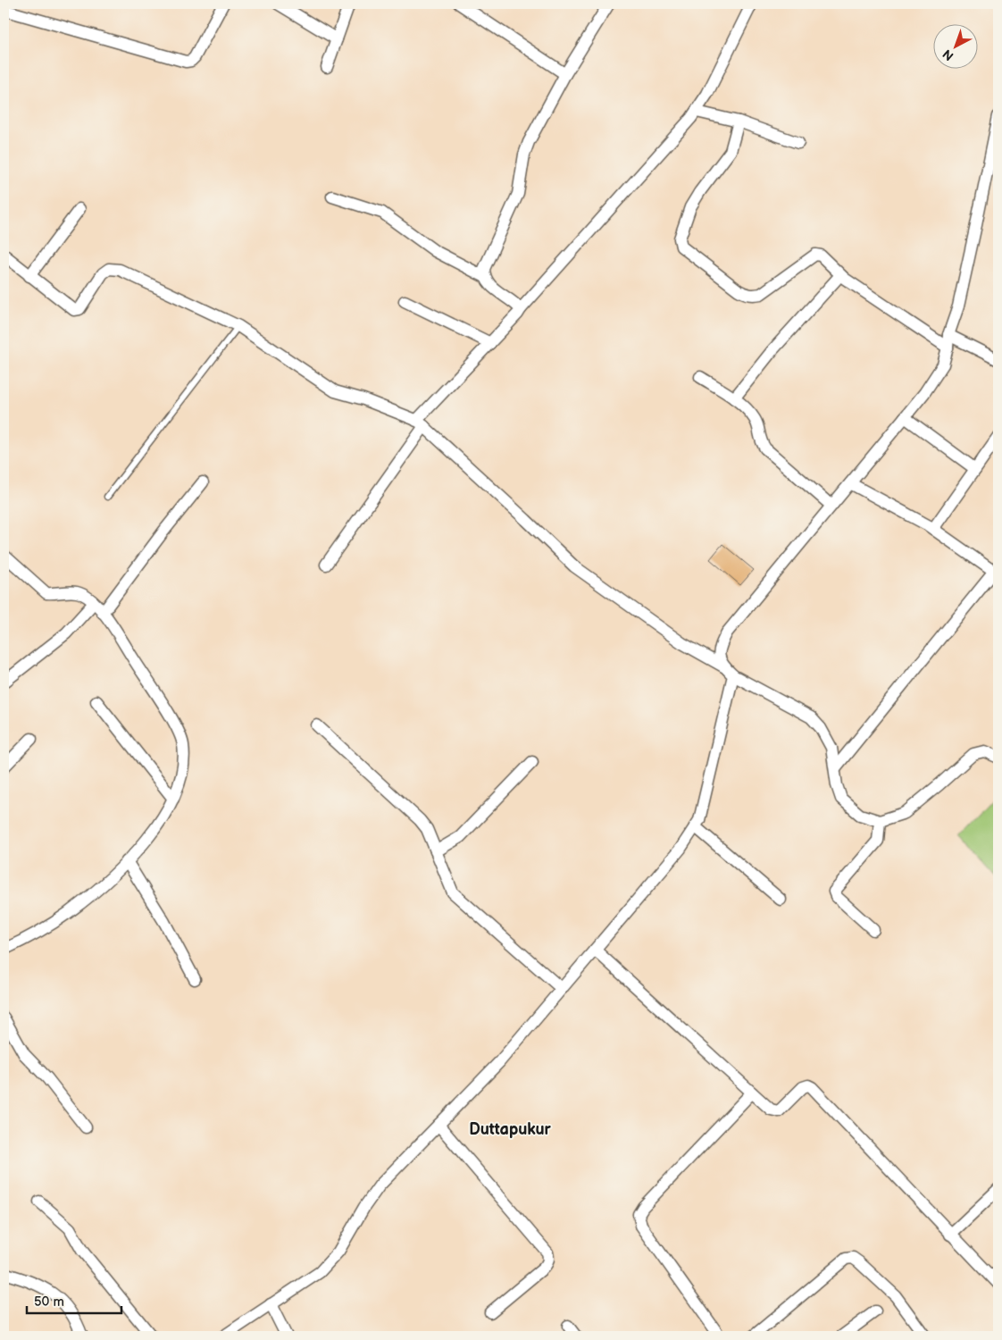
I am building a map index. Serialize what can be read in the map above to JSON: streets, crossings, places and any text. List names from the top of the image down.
{
  "districts": ["Duttapukur"],
  "scale_bar": "50 m",
  "north": "bottom left"
}
